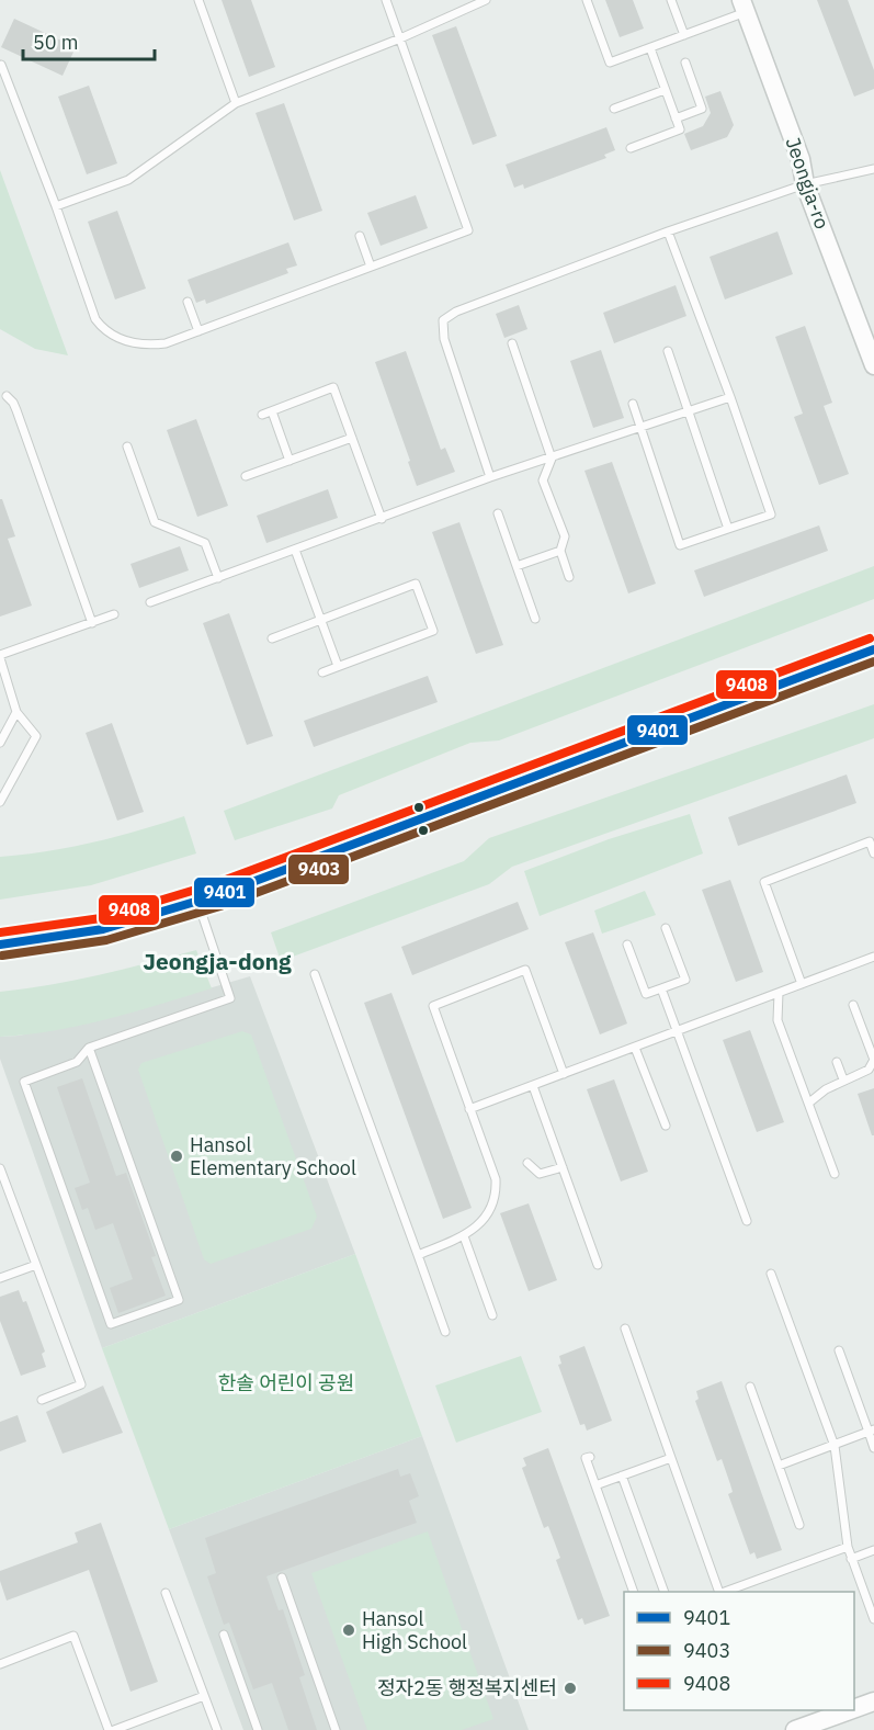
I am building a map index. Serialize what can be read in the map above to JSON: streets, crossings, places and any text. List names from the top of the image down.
{
  "streets": {
    "street": ["Jeongja-ro"]
  },
  "districts": ["Jeongja-dong"],
  "parks": ["한솔 어린이 공원"],
  "places": ["Hansol Elementary School", "Hansol High School", "정자2동 행정복지센터"],
  "lines": ["transit line 9408", "transit line 9401", "transit line 9403"],
  "legend": ["9401", "9403", "9408"],
  "scale_bar": "50 m"
}
